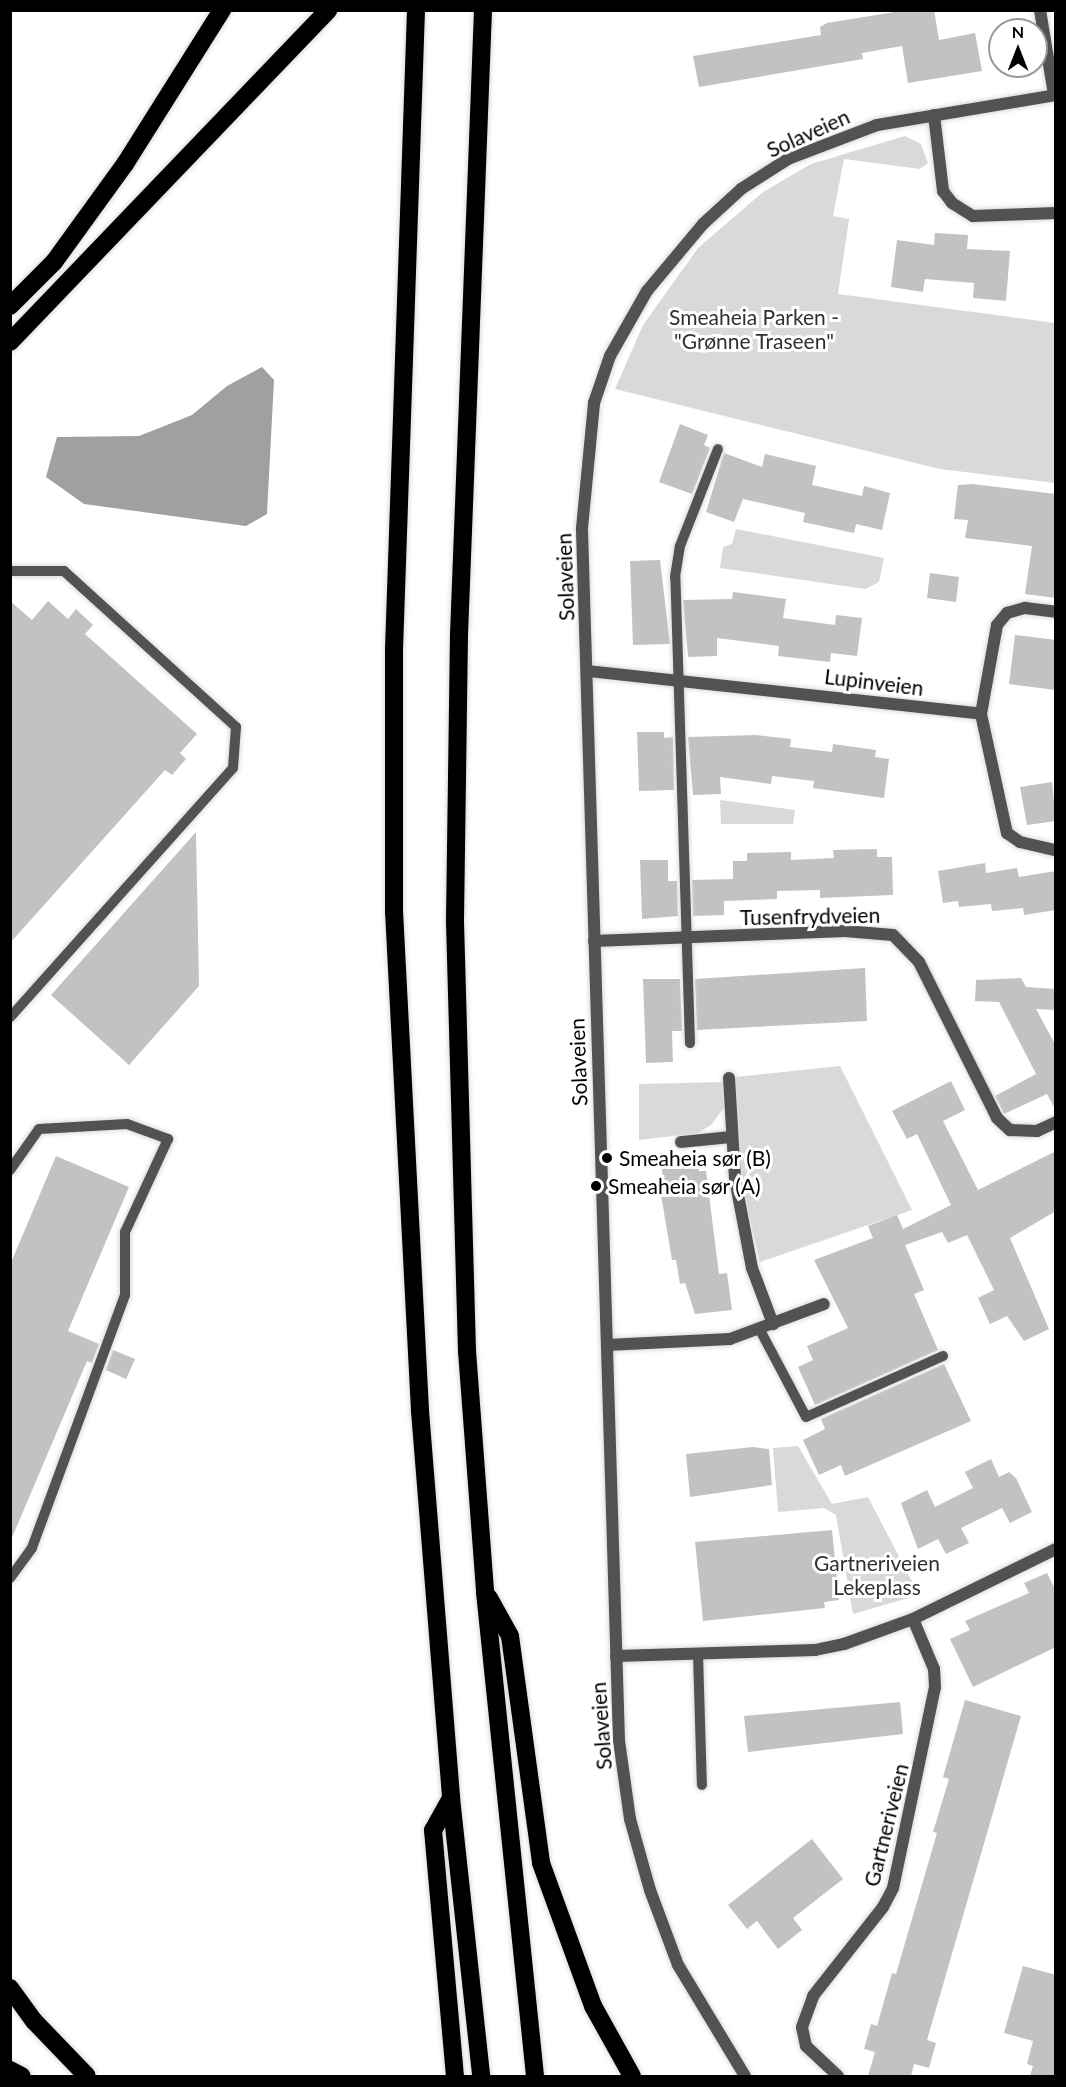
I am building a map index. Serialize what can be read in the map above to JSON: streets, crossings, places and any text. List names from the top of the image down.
{
  "streets": {
    "street": [
      "Solaveien",
      "Lupinveien",
      "Tusenfrydveien",
      "Gartneriveien"
    ]
  },
  "crossings": [
    ["Solaveien", "Lupinveien"],
    ["Solaveien", "Tusenfrydveien"]
  ],
  "parks": ["Smeaheia Parken - \"Grønne Traseen\"", "Gartneriveien Lekeplass"],
  "places": ["Smeaheia sør (B)", "Smeaheia sør (A)"],
  "north": "top"
}
